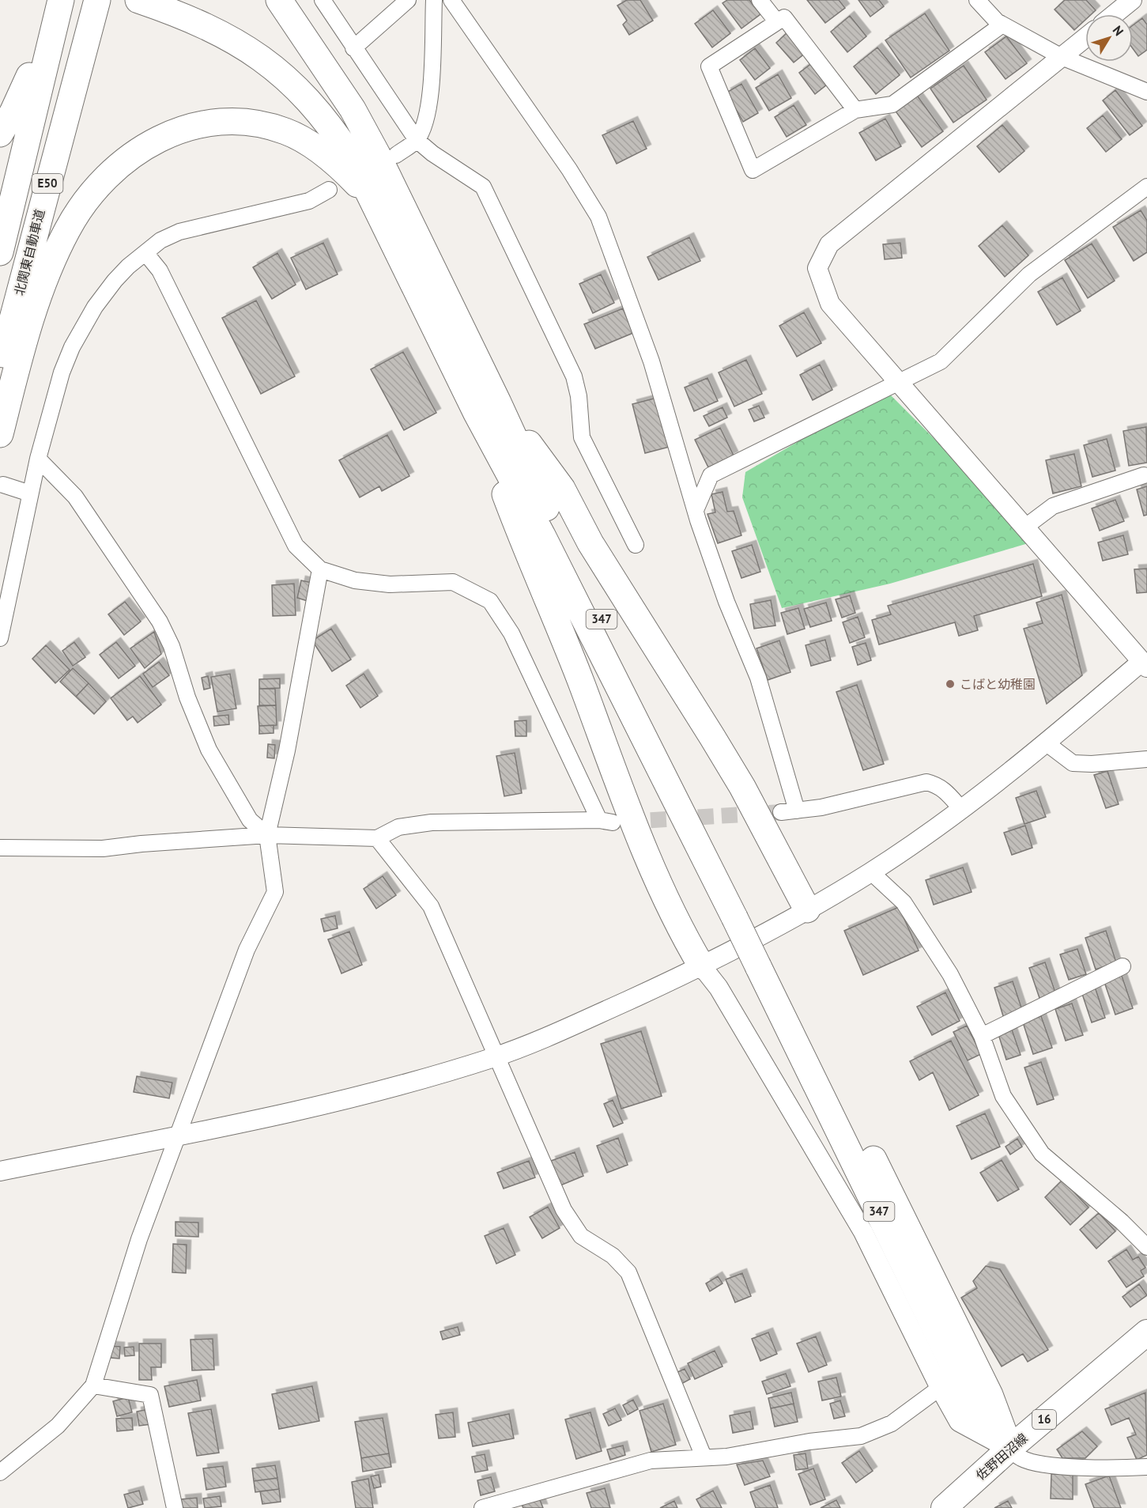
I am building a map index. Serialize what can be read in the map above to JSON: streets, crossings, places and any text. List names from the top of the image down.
{
  "streets": {
    "highway": ["E50", "北関東自動車道", "347"],
    "main road": ["16", "佐野田沼線"]
  },
  "crossings": [
    ["347", "佐野田沼線"]
  ],
  "places": ["こばと幼稚園"],
  "north": "top right"
}
